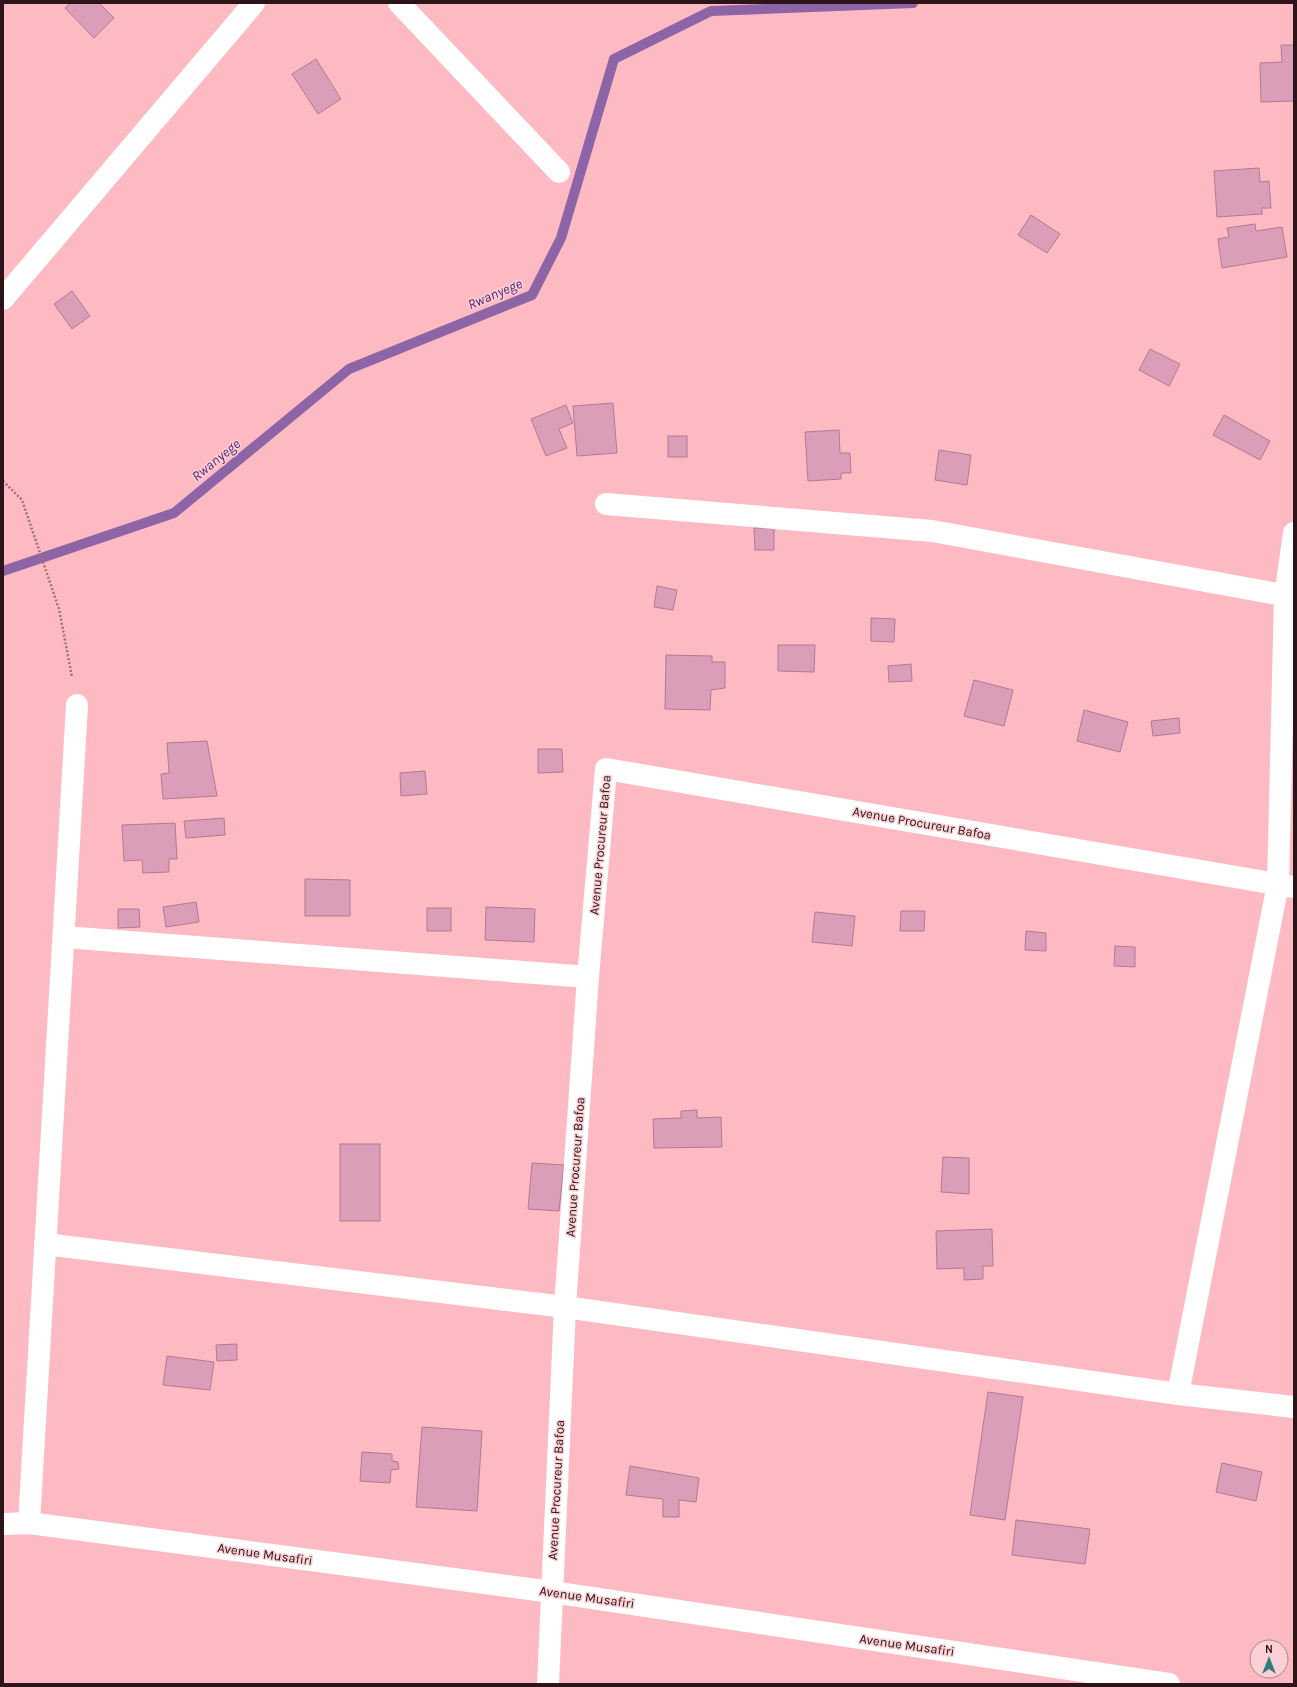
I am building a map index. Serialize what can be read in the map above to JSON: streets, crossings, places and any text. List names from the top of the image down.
{
  "streets": {
    "street": ["Avenue Procureur Bafoa", "Avenue Musafiri"]
  },
  "crossings": [
    ["Avenue Procureur Bafoa", "Avenue Musafiri"]
  ],
  "water": ["Rwanyege"],
  "north": "top"
}
